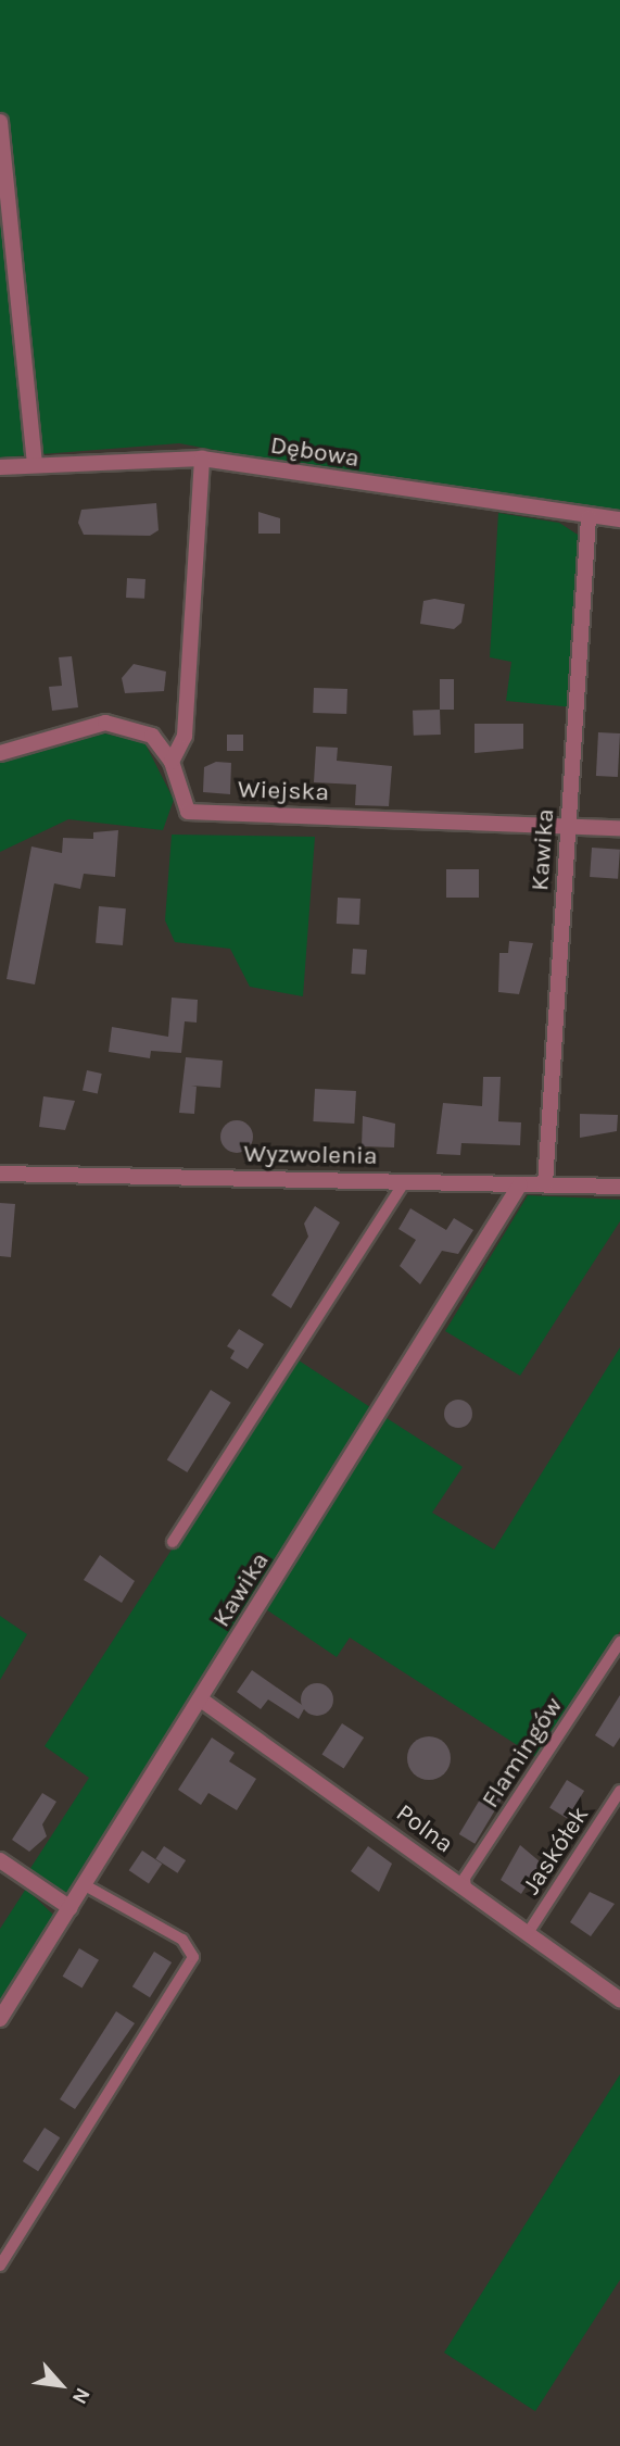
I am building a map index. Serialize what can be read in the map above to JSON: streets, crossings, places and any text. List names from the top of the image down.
{
  "streets": {
    "street": [
      "Dębowa",
      "Wiejska",
      "Kawika",
      "Wyzwolenia",
      "Polna"
    ],
    "lane": ["Flamingów", "Jaskółek"]
  },
  "crossings": [
    ["Dębowa", "Kawika"],
    ["Wiejska", "Kawika"],
    ["Kawika", "Wyzwolenia"],
    ["Kawika", "Polna"],
    ["Flamingów", "Polna"],
    ["Polna", "Jaskółek"]
  ],
  "north": "bottom right"
}
